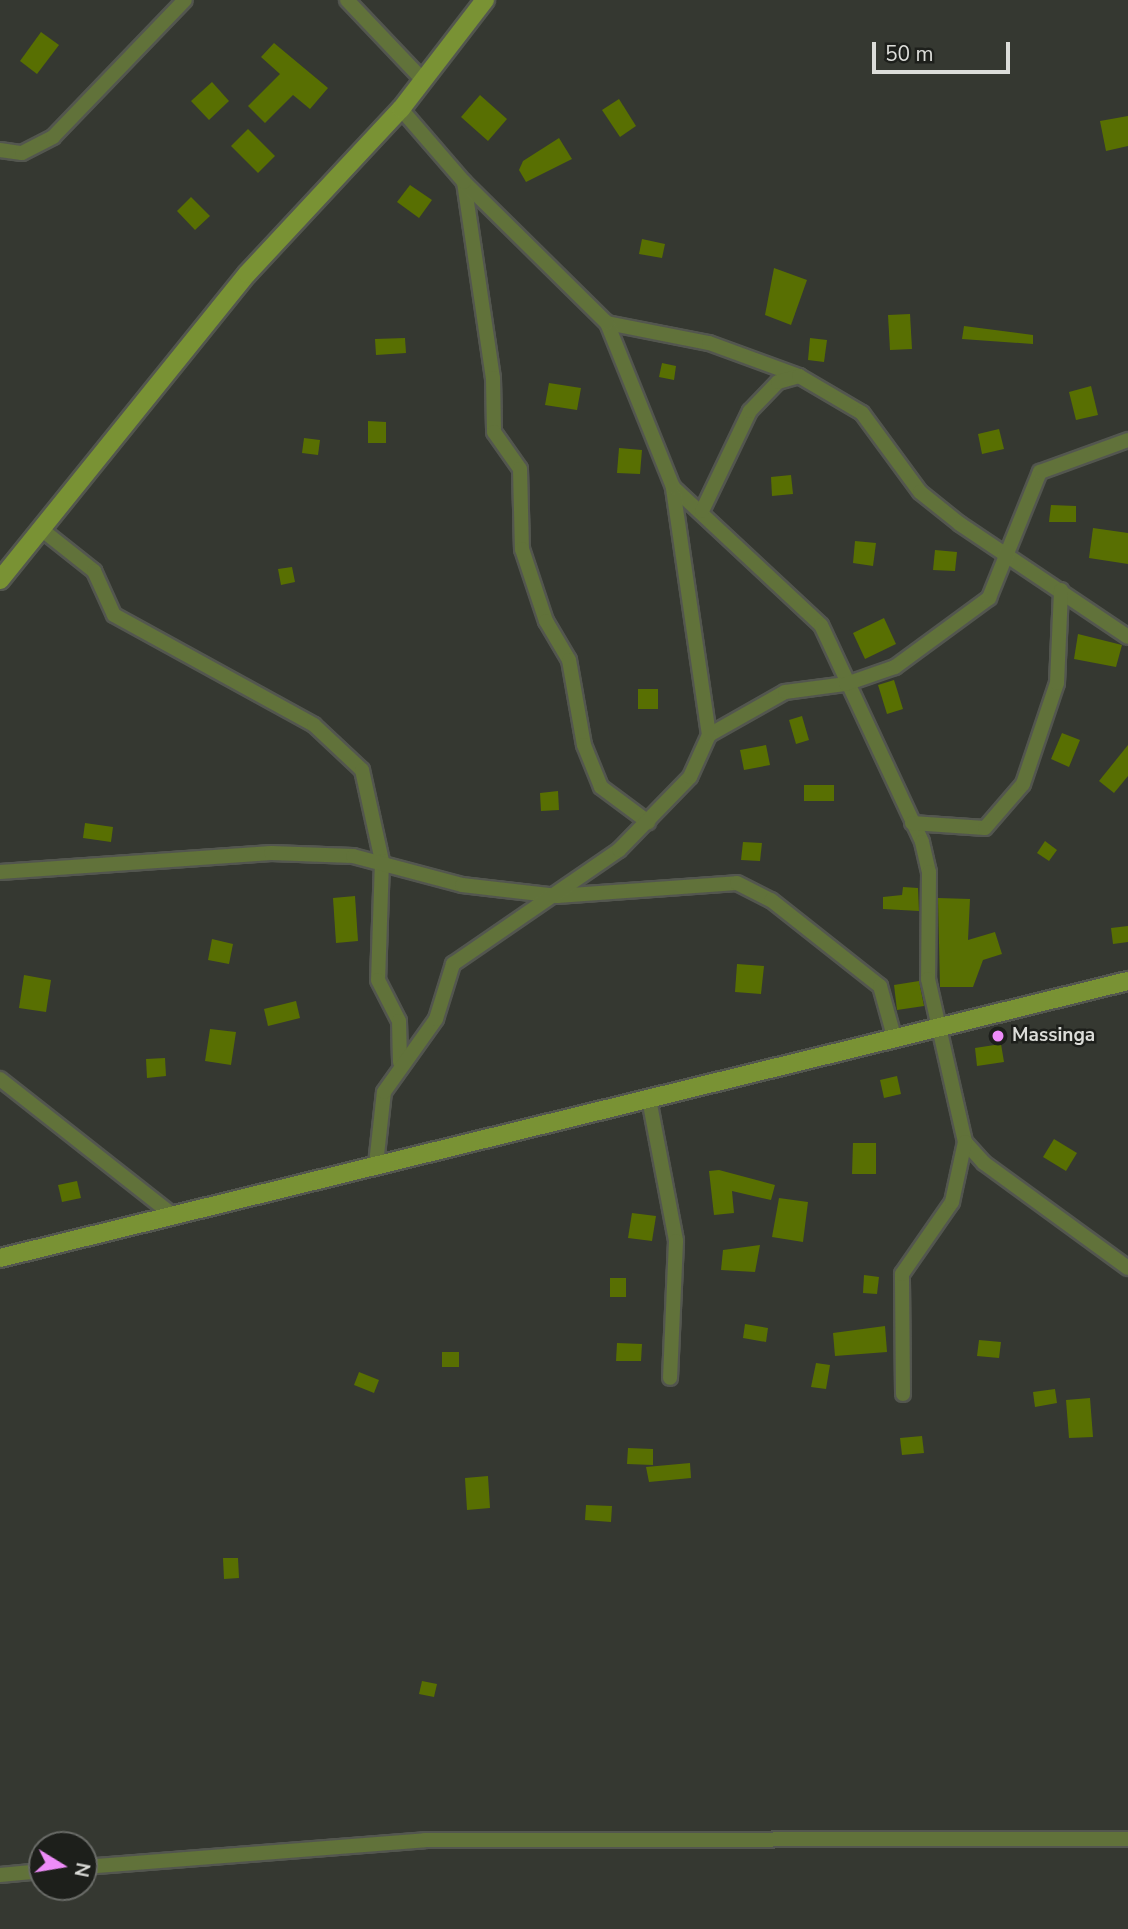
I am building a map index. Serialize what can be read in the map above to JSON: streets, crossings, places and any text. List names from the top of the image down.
{
  "places": ["Massinga"],
  "scale_bar": "50 m",
  "north": "right"
}
